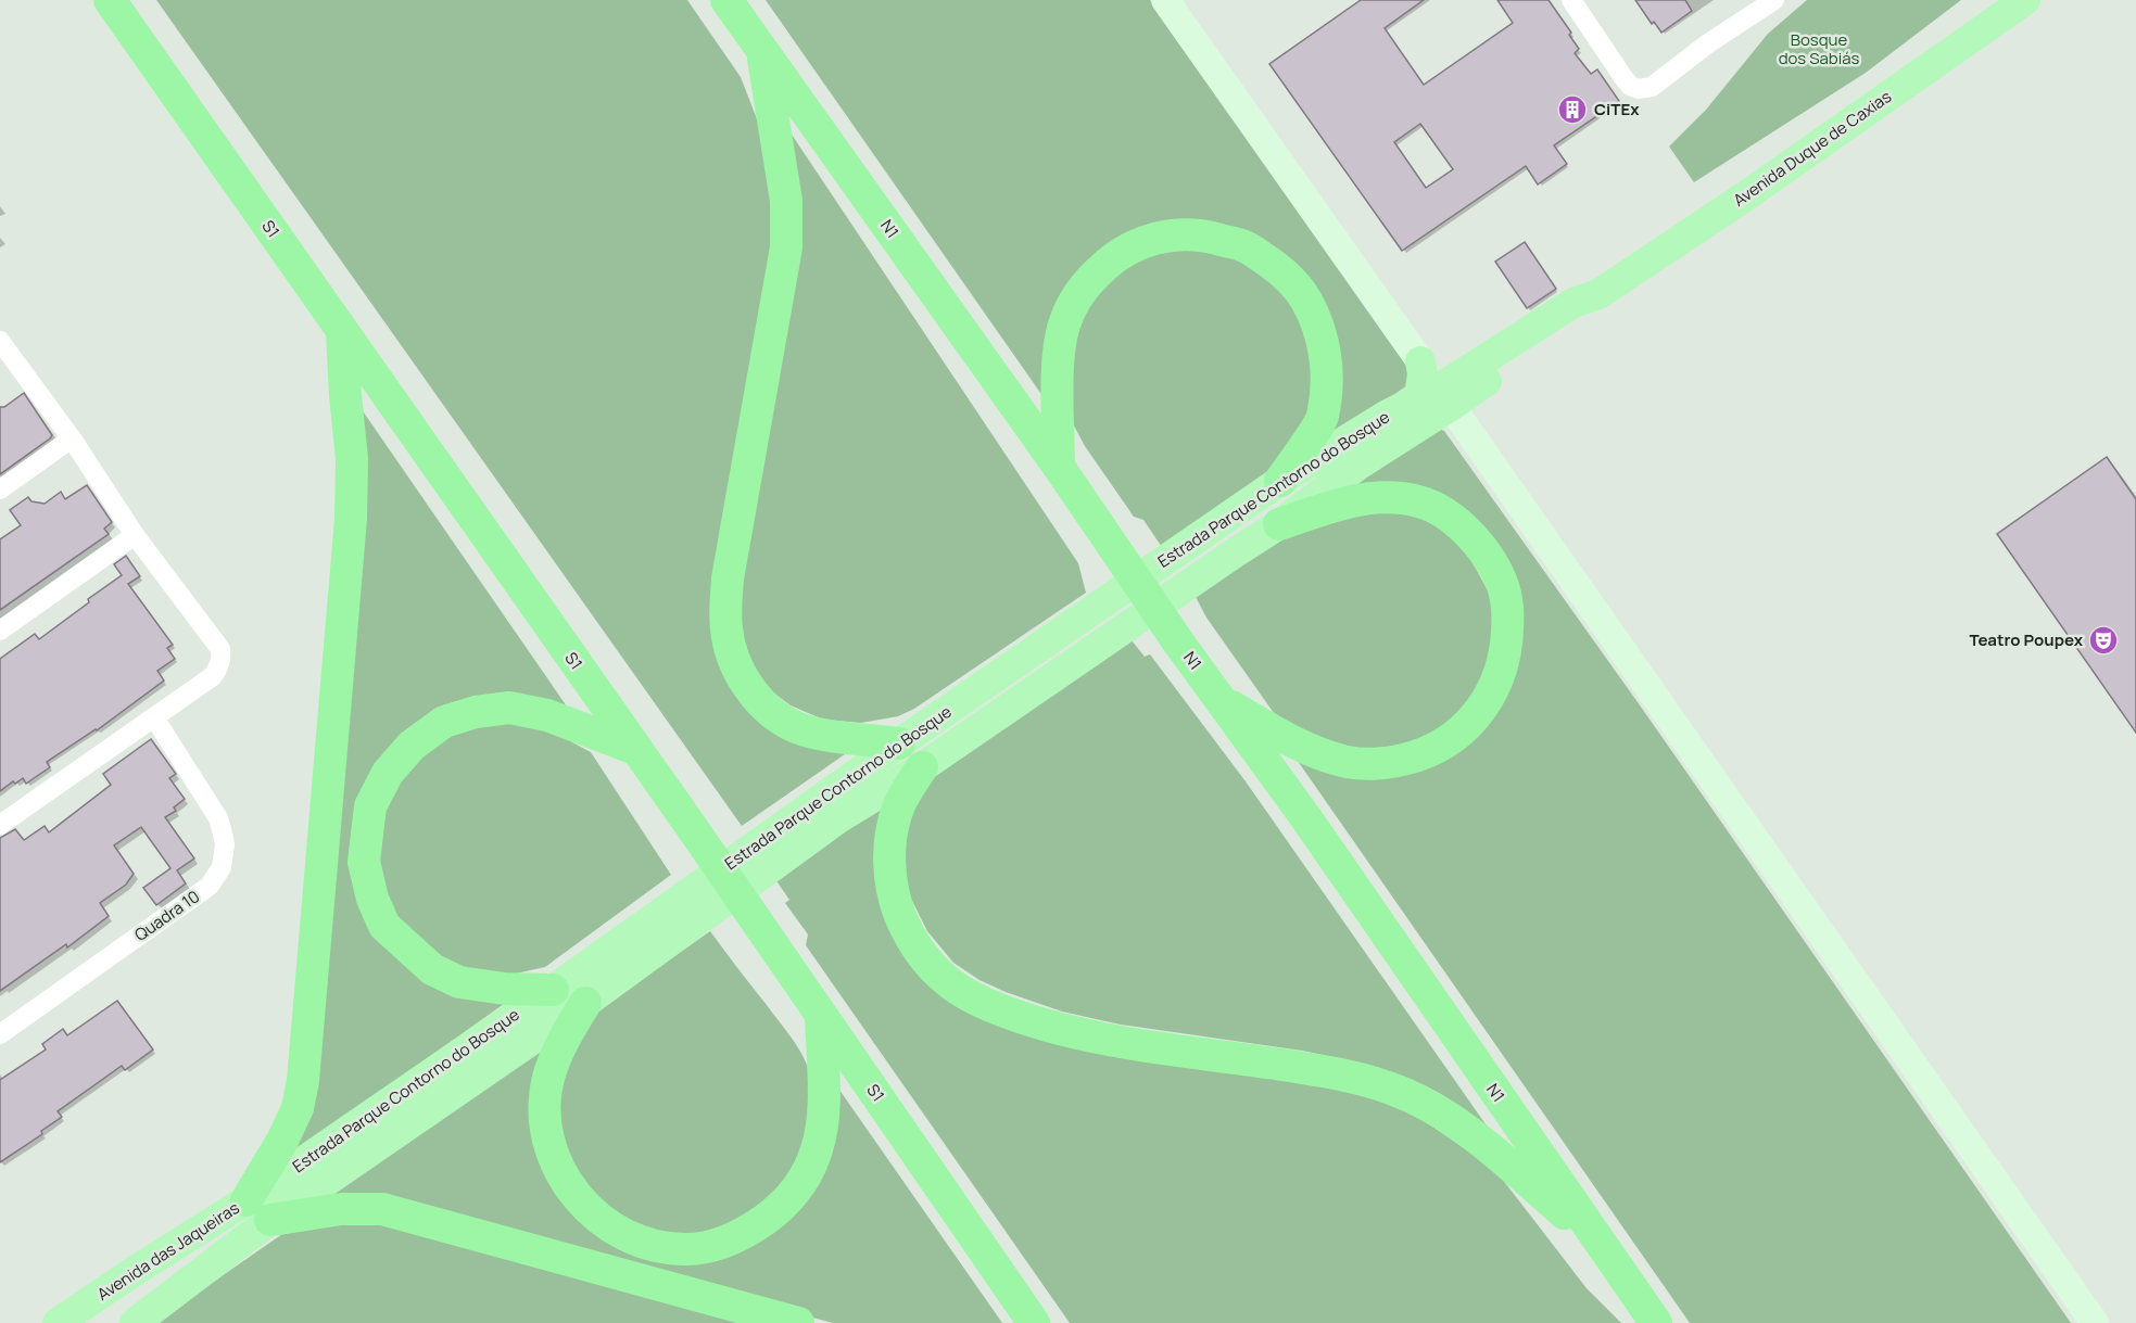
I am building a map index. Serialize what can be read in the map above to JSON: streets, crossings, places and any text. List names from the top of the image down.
{
  "streets": {
    "highway": ["S1", "N1"],
    "main road": ["Avenida Duque de Caxias", "Estrada Parque Contorno do Bosque", "Avenida das Jaqueiras"],
    "street": ["Quadra 10"]
  },
  "crossings": [
    ["Avenida Duque de Caxias", "Estrada Parque Contorno do Bosque"],
    ["Estrada Parque Contorno do Bosque", "Avenida das Jaqueiras"]
  ],
  "parks": ["Bosque dos Sabiás"],
  "places": {
    "building": ["CiTEx"],
    "theatre": ["Teatro Poupex"]
  }
}
